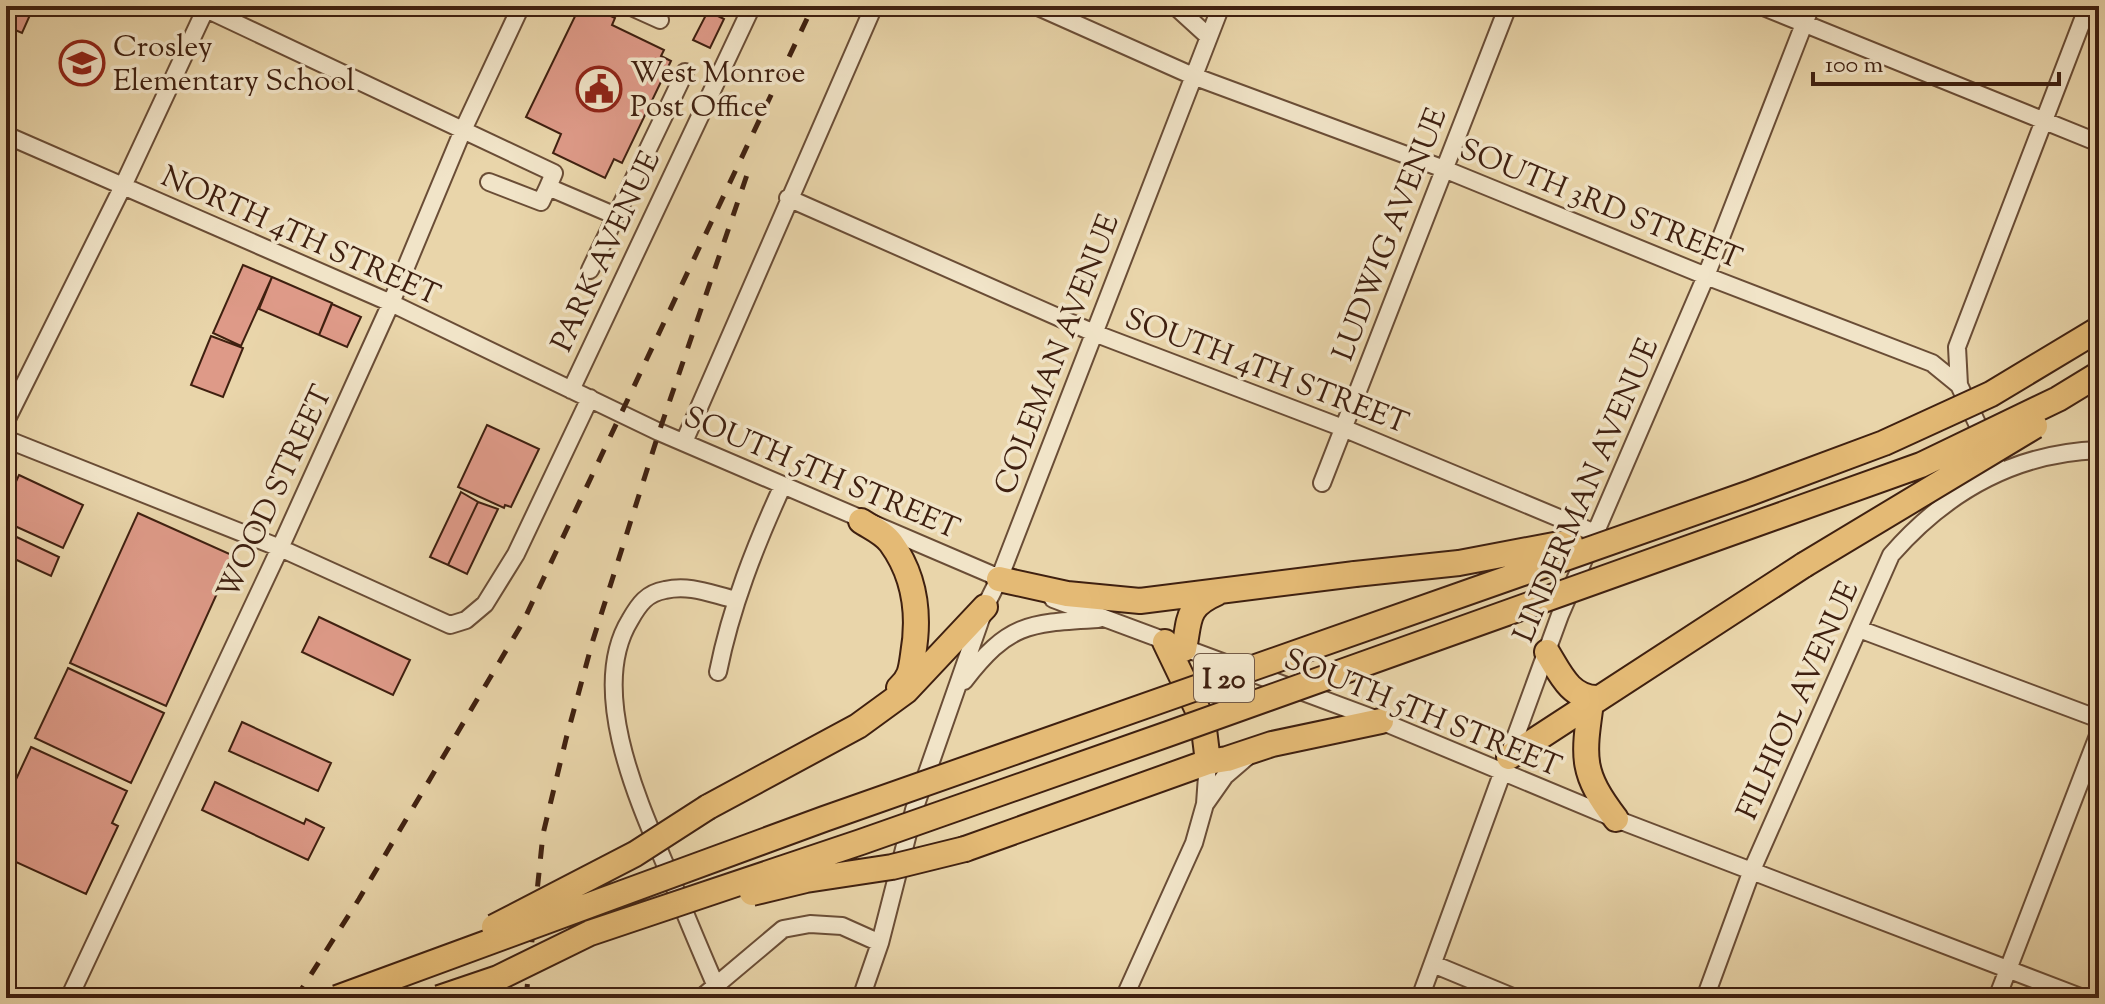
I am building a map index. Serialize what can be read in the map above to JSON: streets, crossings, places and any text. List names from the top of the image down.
{
  "streets": {
    "highway": ["I 20"],
    "street": [
      "SOUTH 3RD STREET",
      "LUDWIG AVENUE",
      "NORTH 4TH STREET",
      "PARK AVENUE",
      "COLEMAN AVENUE",
      "SOUTH 4TH STREET",
      "SOUTH 5TH STREET",
      "LINDERMAN AVENUE",
      "WOOD STREET",
      "FILHIOL AVENUE"
    ]
  },
  "crossings": [
    ["SOUTH 3RD STREET", "LUDWIG AVENUE"],
    ["SOUTH 3RD STREET", "COLEMAN AVENUE"],
    ["SOUTH 3RD STREET", "LINDERMAN AVENUE"],
    ["SOUTH 3RD STREET", "FILHIOL AVENUE"],
    ["LUDWIG AVENUE", "SOUTH 4TH STREET"],
    ["NORTH 4TH STREET", "PARK AVENUE"],
    ["NORTH 4TH STREET", "SOUTH 5TH STREET"],
    ["NORTH 4TH STREET", "WOOD STREET"],
    ["PARK AVENUE", "SOUTH 5TH STREET"],
    ["COLEMAN AVENUE", "SOUTH 4TH STREET"],
    ["COLEMAN AVENUE", "SOUTH 5TH STREET"],
    ["SOUTH 4TH STREET", "LINDERMAN AVENUE"],
    ["SOUTH 5TH STREET", "LINDERMAN AVENUE"],
    ["SOUTH 5TH STREET", "FILHIOL AVENUE"]
  ],
  "places": {
    "school or university": ["Crosley Elementary School"],
    "public building": ["West Monroe Post Office"]
  },
  "scale_bar": "100 m"
}
